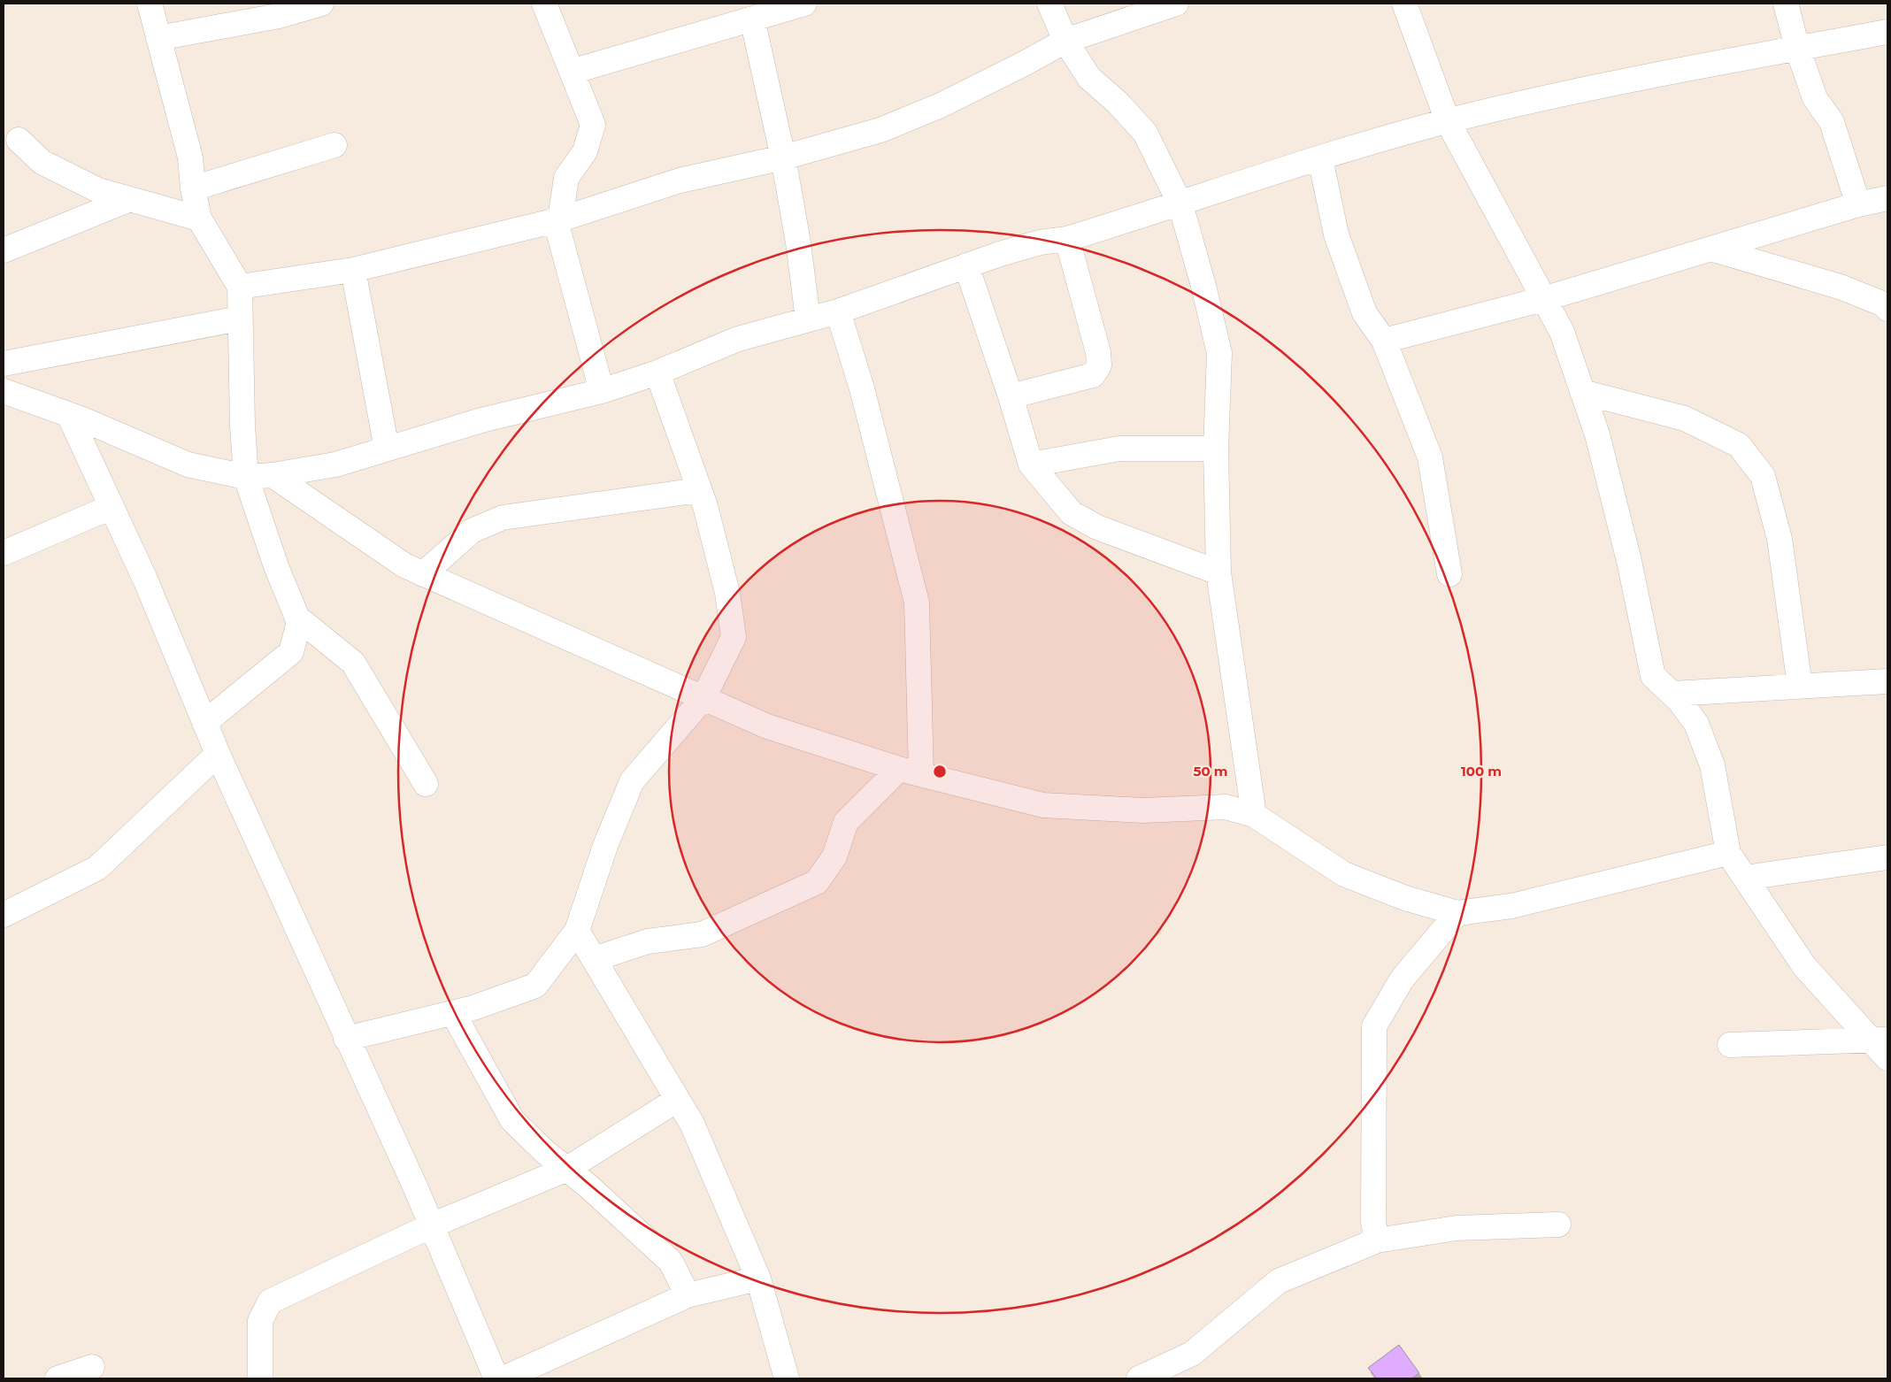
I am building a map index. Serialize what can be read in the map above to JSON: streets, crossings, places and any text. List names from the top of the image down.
{
  "rings": ["50 m", "100 m"]
}
